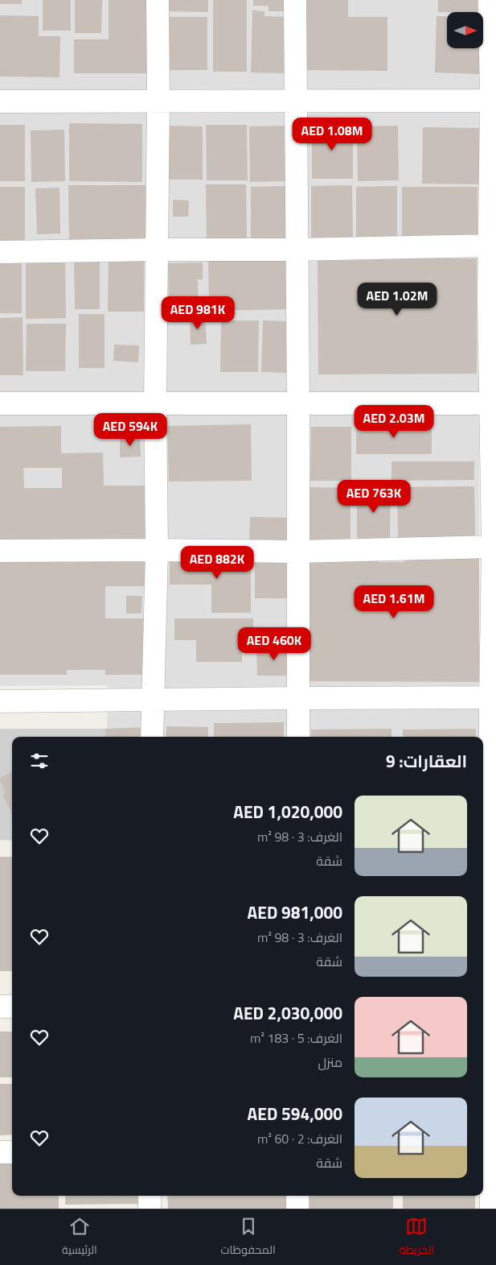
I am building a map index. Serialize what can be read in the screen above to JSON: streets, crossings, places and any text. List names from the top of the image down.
{
  "north": "right",
  "page": {
    "price": [
      "AED 1.08M",
      "AED 1.02M",
      "AED 981K",
      "AED 2.03M",
      "AED 594K",
      "AED 763K",
      "AED 882K",
      "AED 1.61M",
      "AED 460K"
    ],
    "heading": "العقارات: 9",
    "list": [
      {
        "name": "AED 1,020,000",
        "note": "الغرف: 3 · 98 m² · شقة"
      },
      {
        "name": "AED 981,000",
        "note": "الغرف: 3 · 98 m² · شقة"
      },
      {
        "name": "AED 2,030,000",
        "note": "الغرف: 5 · 183 m² · منزل"
      },
      {
        "name": "AED 594,000",
        "note": "الغرف: 2 · 60 m² · شقة"
      }
    ],
    "tabs": ["الخريطة", "المحفوظات", "الرئيسية"]
  }
}
